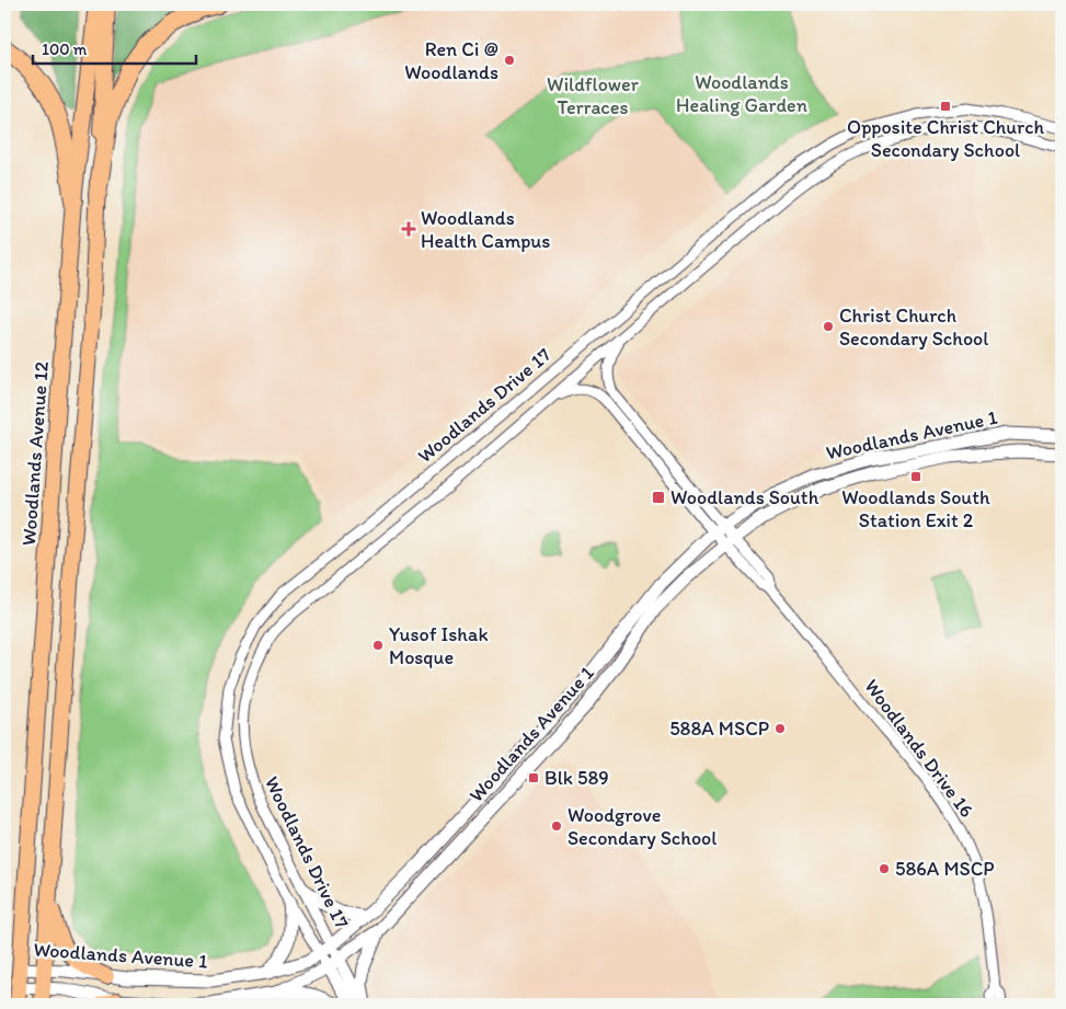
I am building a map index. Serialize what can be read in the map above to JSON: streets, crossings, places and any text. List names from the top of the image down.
{
  "streets": {
    "main road": ["Woodlands Avenue 12"],
    "street": ["Woodlands Drive 17", "Woodlands Avenue 1", "Woodlands Drive 16"]
  },
  "crossings": [
    ["Woodlands Drive 17", "Woodlands Avenue 1"],
    ["Woodlands Drive 17", "Woodlands Drive 16"],
    ["Woodlands Avenue 1", "Woodlands Avenue 12"],
    ["Woodlands Avenue 1", "Woodlands Drive 16"]
  ],
  "parks": ["Woodlands Healing Garden", "Wildflower Terraces"],
  "places": {
    "other": [
      "Ren Ci @ Woodlands",
      "Christ Church Secondary School",
      "Yusof Ishak Mosque",
      "588A MSCP",
      "Woodgrove Secondary School",
      "586A MSCP"
    ],
    "transit": [
      "Opposite Christ Church Secondary School",
      "Woodlands South Station Exit 2",
      "Woodlands South",
      "Blk 589"
    ],
    "health": ["Woodlands Health Campus"]
  },
  "scale_bar": "100 m"
}
